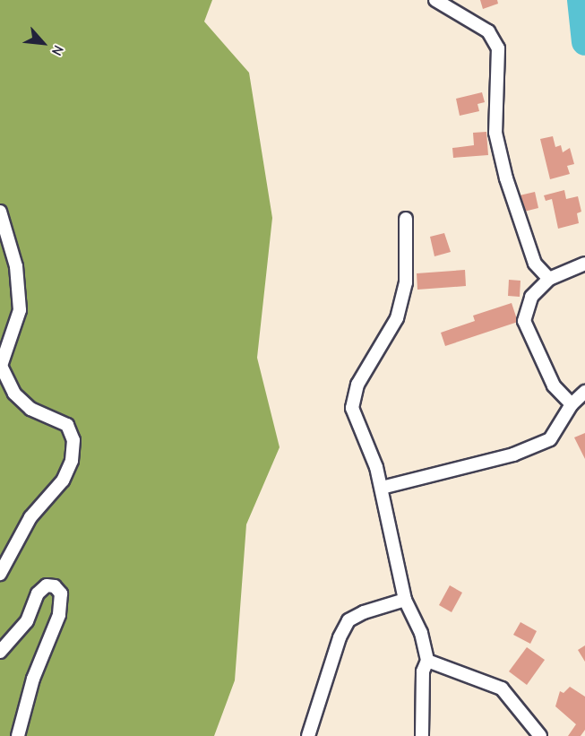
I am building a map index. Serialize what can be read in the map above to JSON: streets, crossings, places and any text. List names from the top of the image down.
{
  "north": "bottom right"
}
